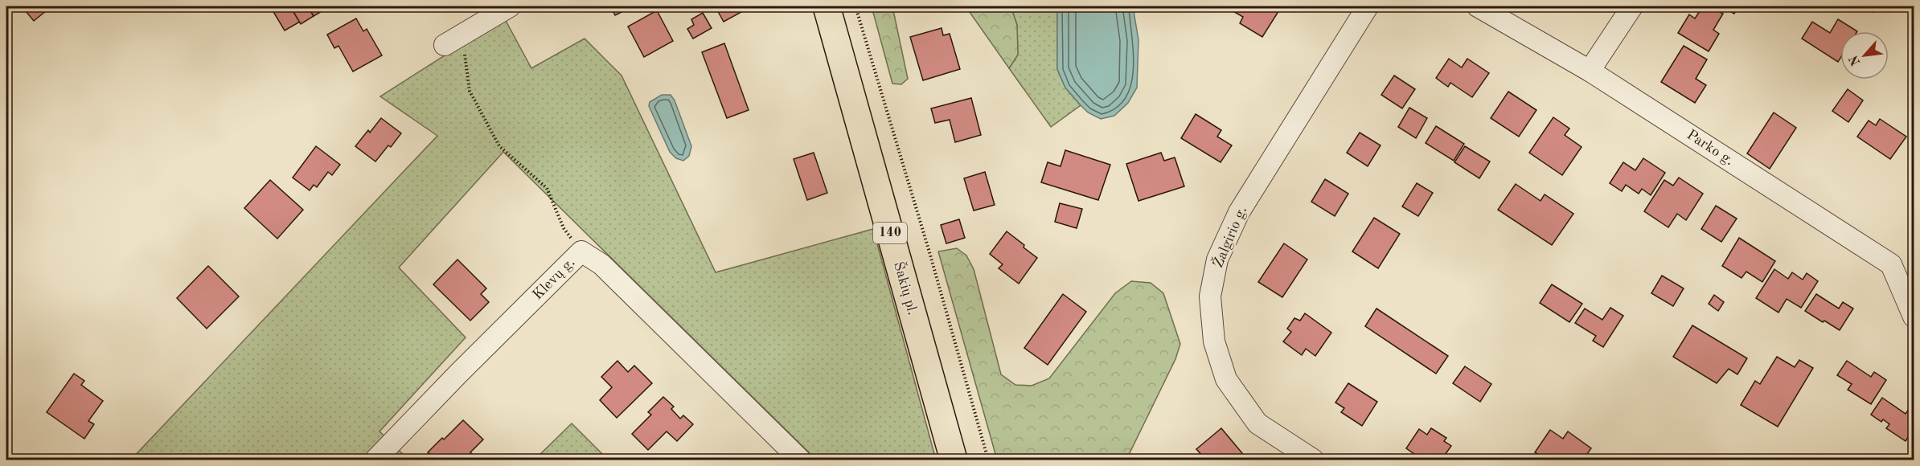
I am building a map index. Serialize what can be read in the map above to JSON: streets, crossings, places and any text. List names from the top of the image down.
{
  "streets": {
    "main road": ["140", "Šakių pl."],
    "street": ["Parko g.", "Žalgirio g.", "Klevų g."]
  },
  "north": "bottom left"
}
